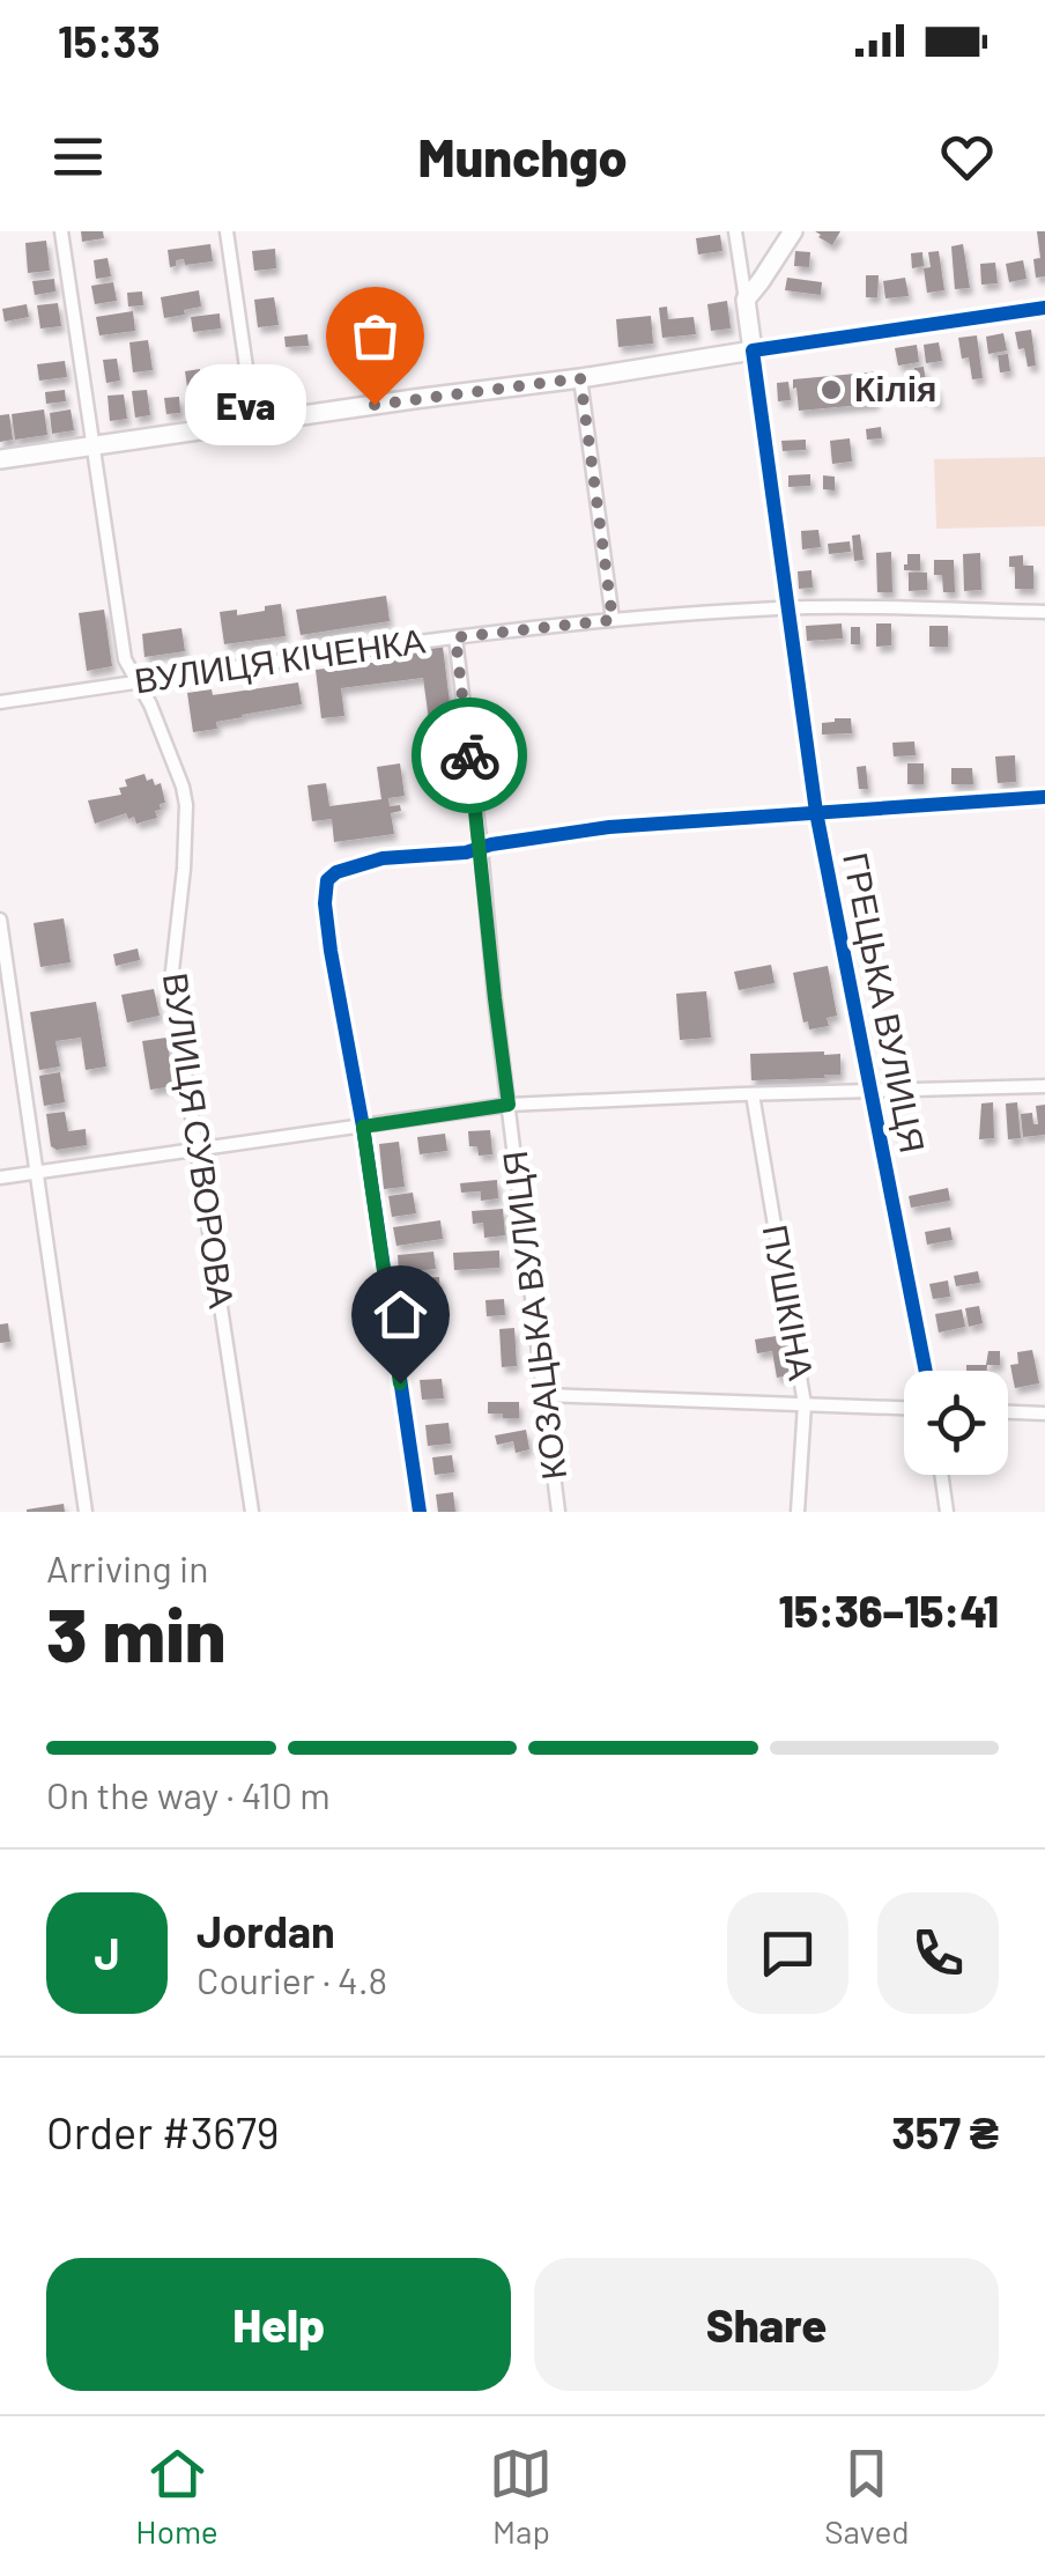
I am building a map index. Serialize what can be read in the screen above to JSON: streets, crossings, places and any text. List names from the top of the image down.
{
  "streets": {
    "main road": ["ГРЕЦЬКА ВУЛИЦЯ"],
    "street": [
      "ВУЛИЦЯ КІЧЕНКА",
      "ВУЛИЦЯ СУВОРОВА",
      "ПУШКІНА",
      "КОЗАЦЬКА ВУЛИЦЯ"
    ]
  },
  "crossings": [
    ["ВУЛИЦЯ КІЧЕНКА", "ГРЕЦЬКА ВУЛИЦЯ"],
    ["ВУЛИЦЯ КІЧЕНКА", "ВУЛИЦЯ СУВОРОВА"],
    ["ВУЛИЦЯ КІЧЕНКА", "КОЗАЦЬКА ВУЛИЦЯ"]
  ],
  "places": ["Кілія", "Eva"],
  "page": {
    "status": "15:33",
    "header": "Munchgo",
    "bubble": "Eva",
    "heading": ["3 min", "Arriving in", "15:36–15:41"],
    "panel": [
      "Jordan",
      "Courier · 4.8",
      "Order #3679",
      "357 ₴"
    ],
    "bar": "On the way · 410 m",
    "round": "J",
    "buttons": ["Help", "Share"],
    "tabs": ["Home", "Map", "Saved"]
  }
}
